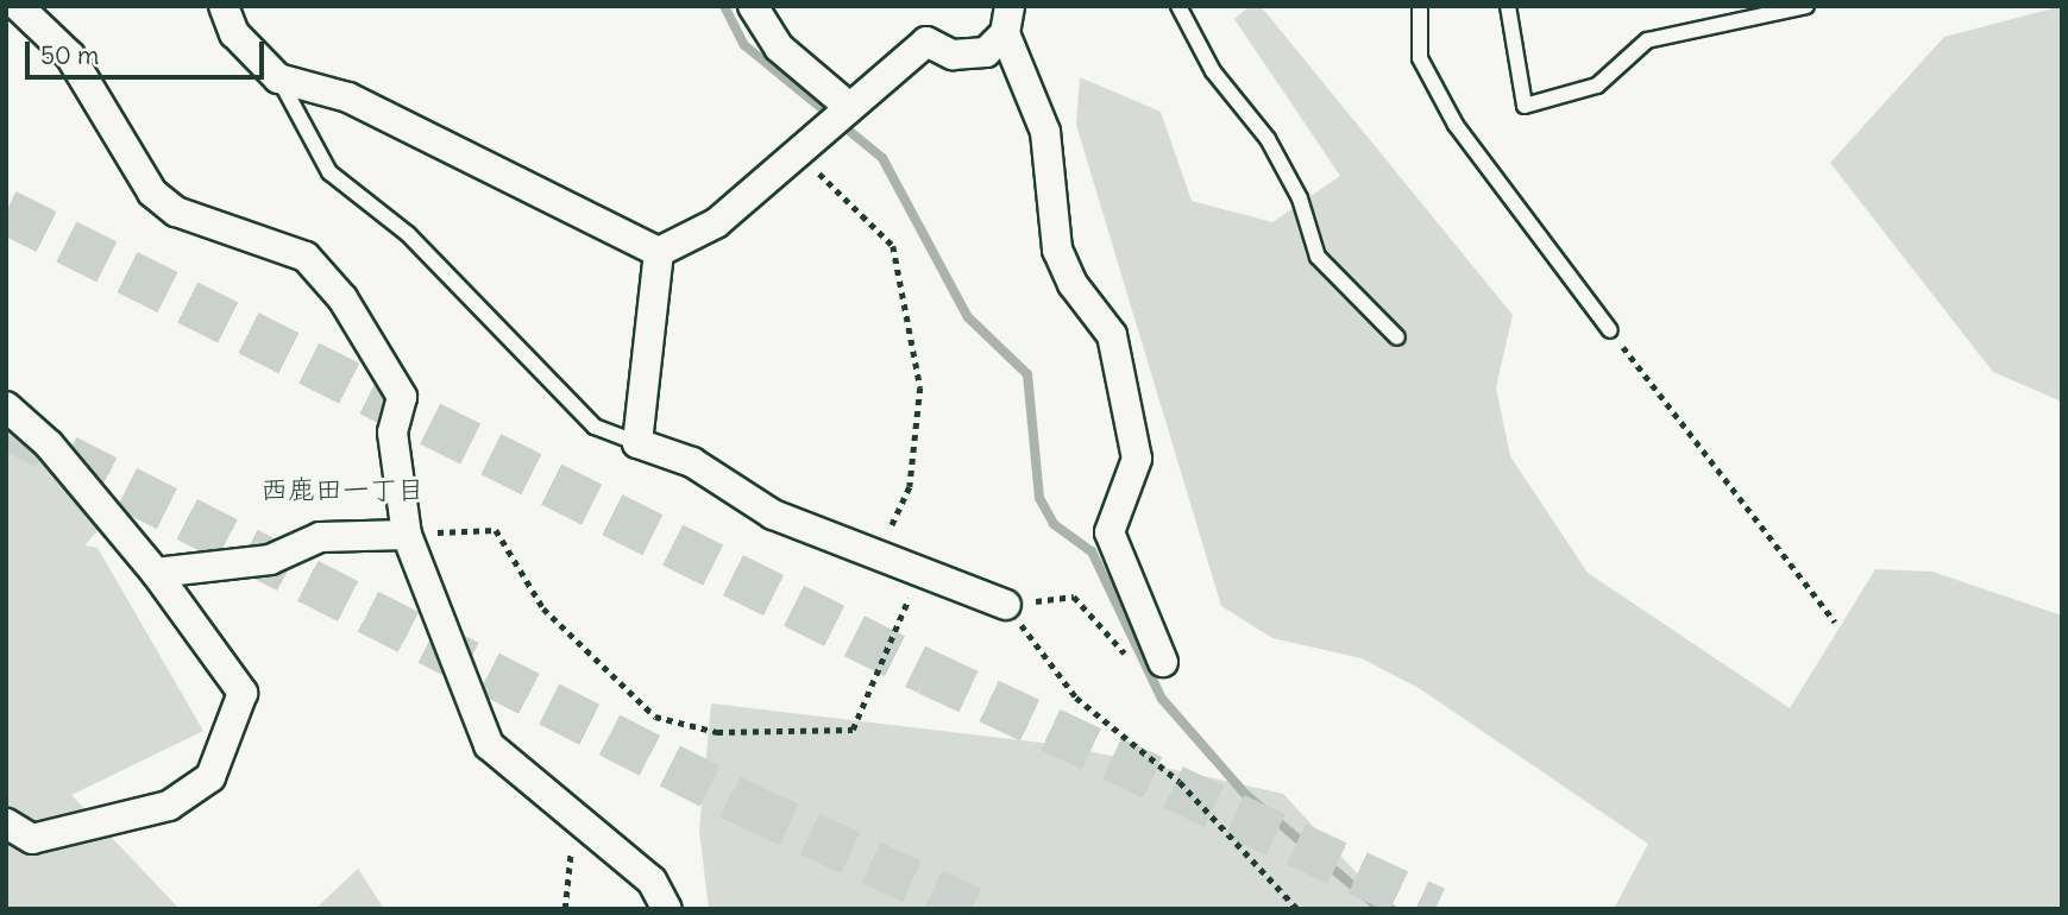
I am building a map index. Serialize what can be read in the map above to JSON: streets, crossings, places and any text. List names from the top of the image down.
{
  "districts": ["西鹿田一丁目"],
  "scale_bar": "50 m"
}
